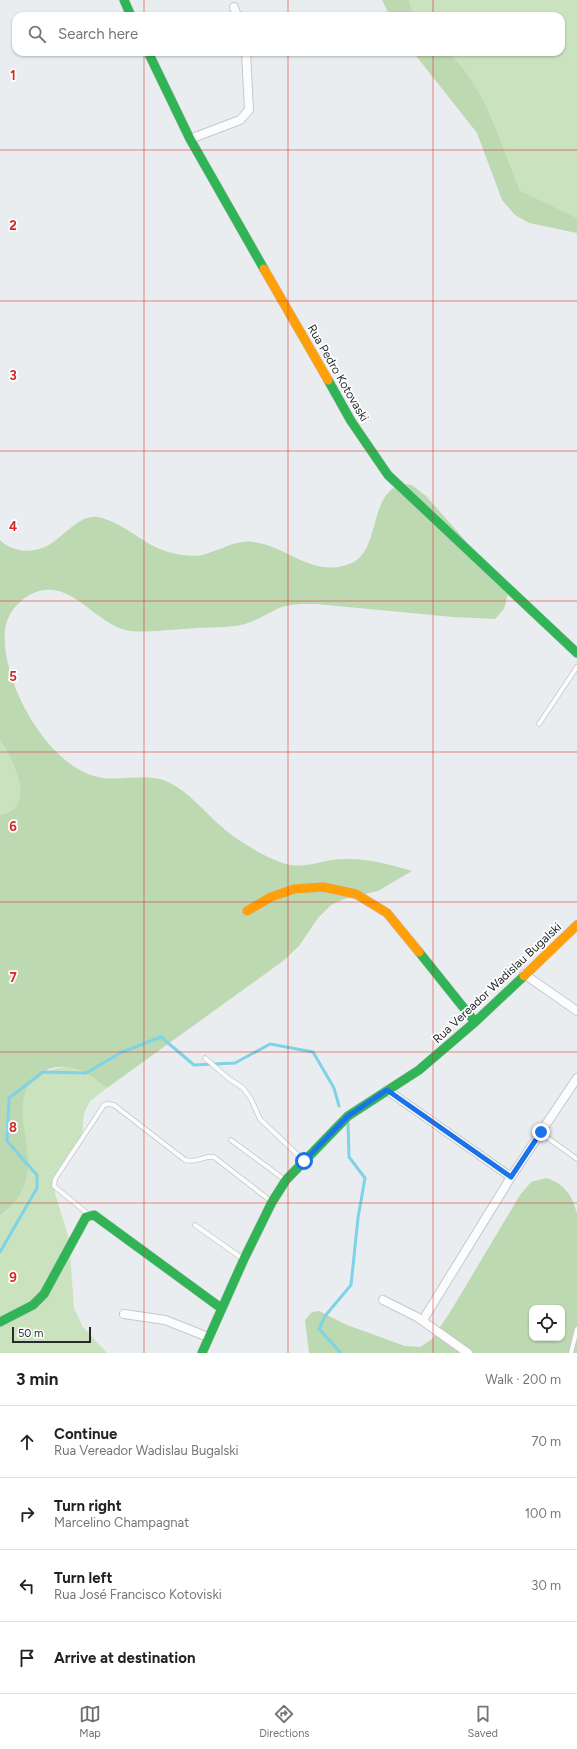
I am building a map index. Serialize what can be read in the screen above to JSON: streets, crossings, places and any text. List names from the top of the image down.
{
  "streets": {
    "street": ["Rua Pedro Kotovaski", "Rua Vereador Wadislau Bugalski"]
  },
  "scale_bar": "50 m",
  "page": {
    "search": "Search here",
    "scale": "50 m",
    "heading": ["3 min", "Walk · 200 m"],
    "list": [
      ["Continue", "Rua Vereador Wadislau Bugalski", "70 m"],
      ["Turn right", "Marcelino Champagnat", "100 m"],
      ["Turn left", "Rua José Francisco Kotoviski", "30 m"],
      "Arrive at destination"
    ],
    "nav": ["Map", "Directions", "Saved"]
  },
  "grid": {
    "rows": [
      "1",
      "2",
      "3",
      "4",
      "5",
      "6",
      "7",
      "8",
      "9"
    ]
  }
}
